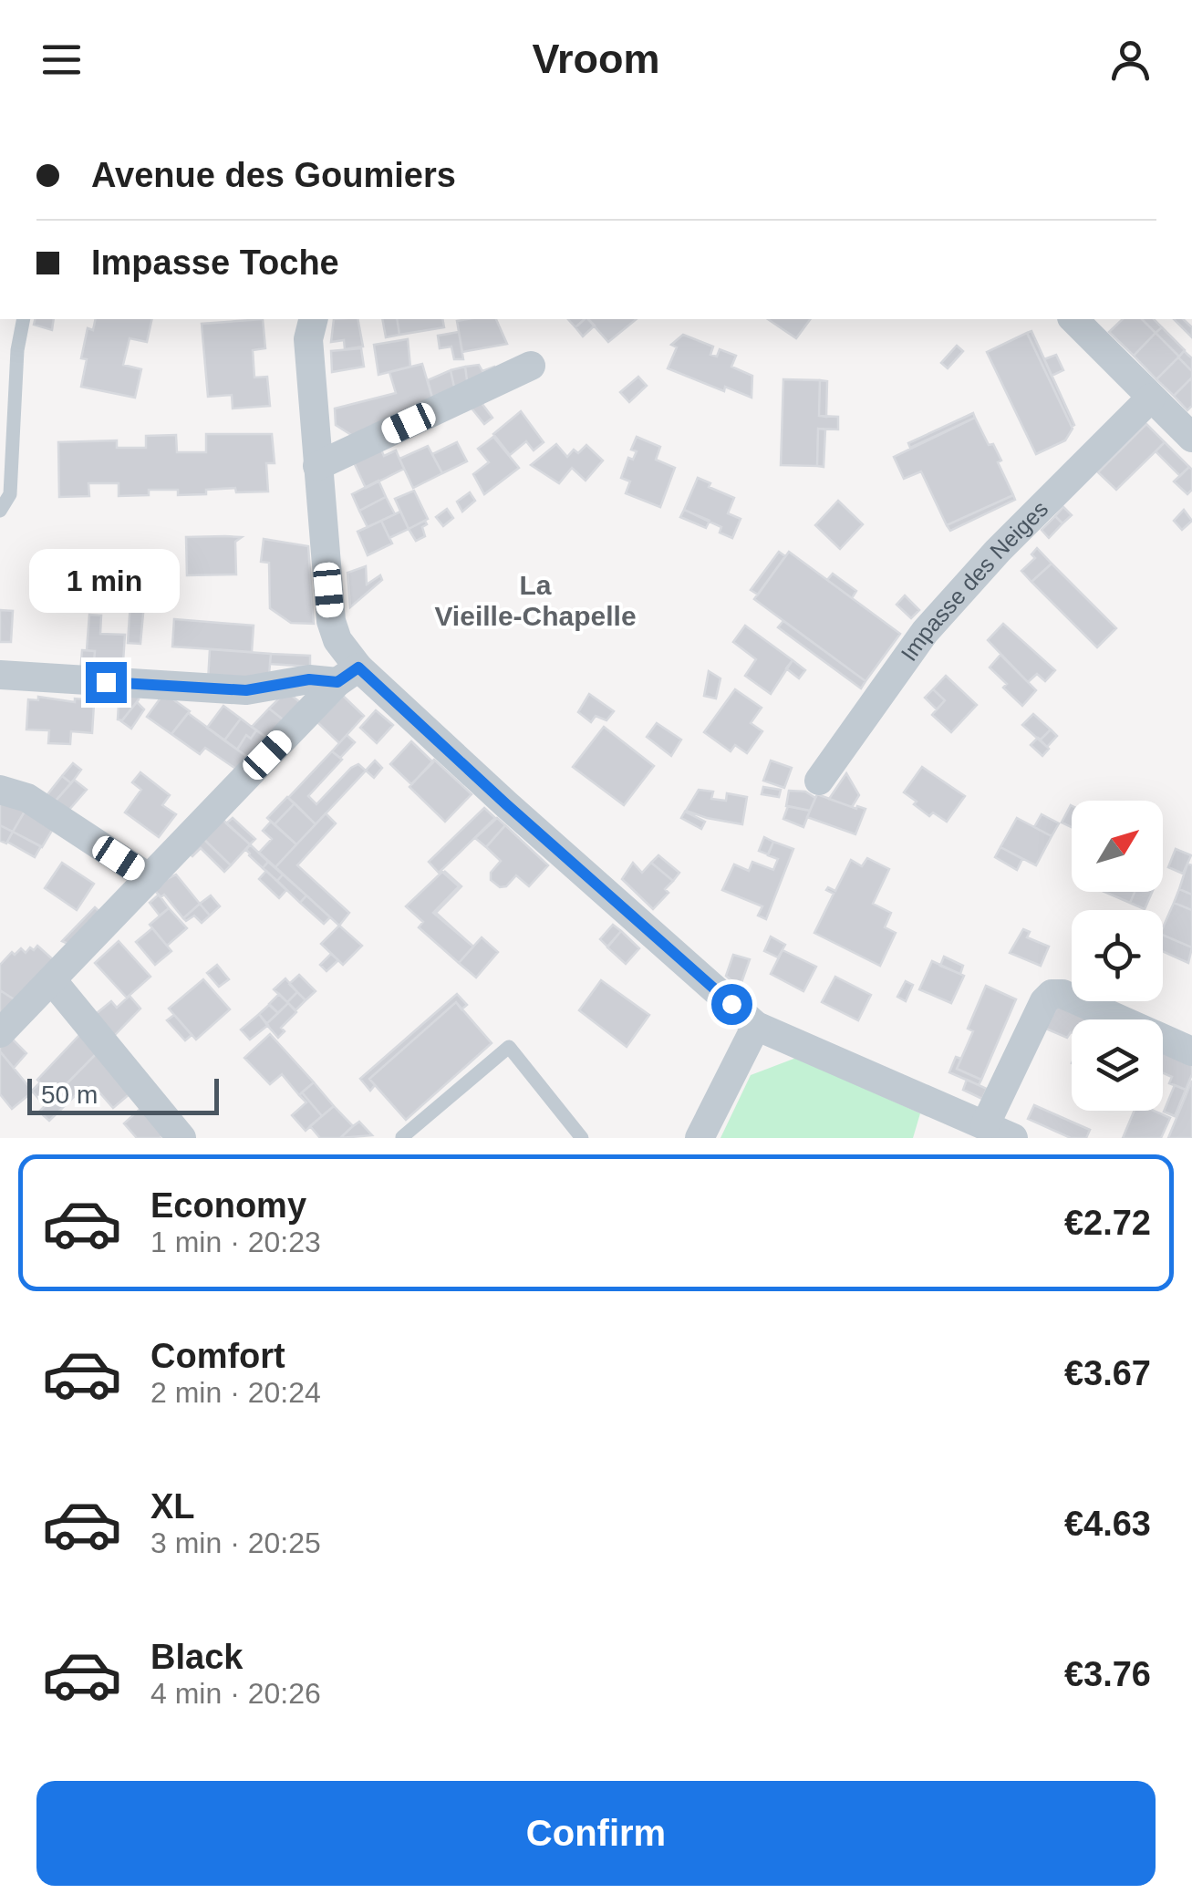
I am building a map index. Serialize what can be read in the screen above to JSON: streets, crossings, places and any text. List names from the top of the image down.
{
  "streets": {
    "street": ["Impasse des Neiges"]
  },
  "districts": ["La Vieille-Chapelle"],
  "scale_bar": "50 m",
  "north": "top right",
  "page": {
    "header": "Vroom",
    "banner": ["Avenue des Goumiers", "Impasse Toche"],
    "bubble": "1 min",
    "scale": "50 m",
    "list": [
      {
        "name": "Economy",
        "note": "1 min · 20:23",
        "value": "€2.72"
      },
      {
        "name": "Comfort",
        "note": "2 min · 20:24",
        "value": "€3.67"
      },
      {
        "name": "XL",
        "note": "3 min · 20:25",
        "value": "€4.63"
      },
      {
        "name": "Black",
        "note": "4 min · 20:26",
        "value": "€3.76"
      }
    ],
    "buttons": "Confirm"
  }
}
